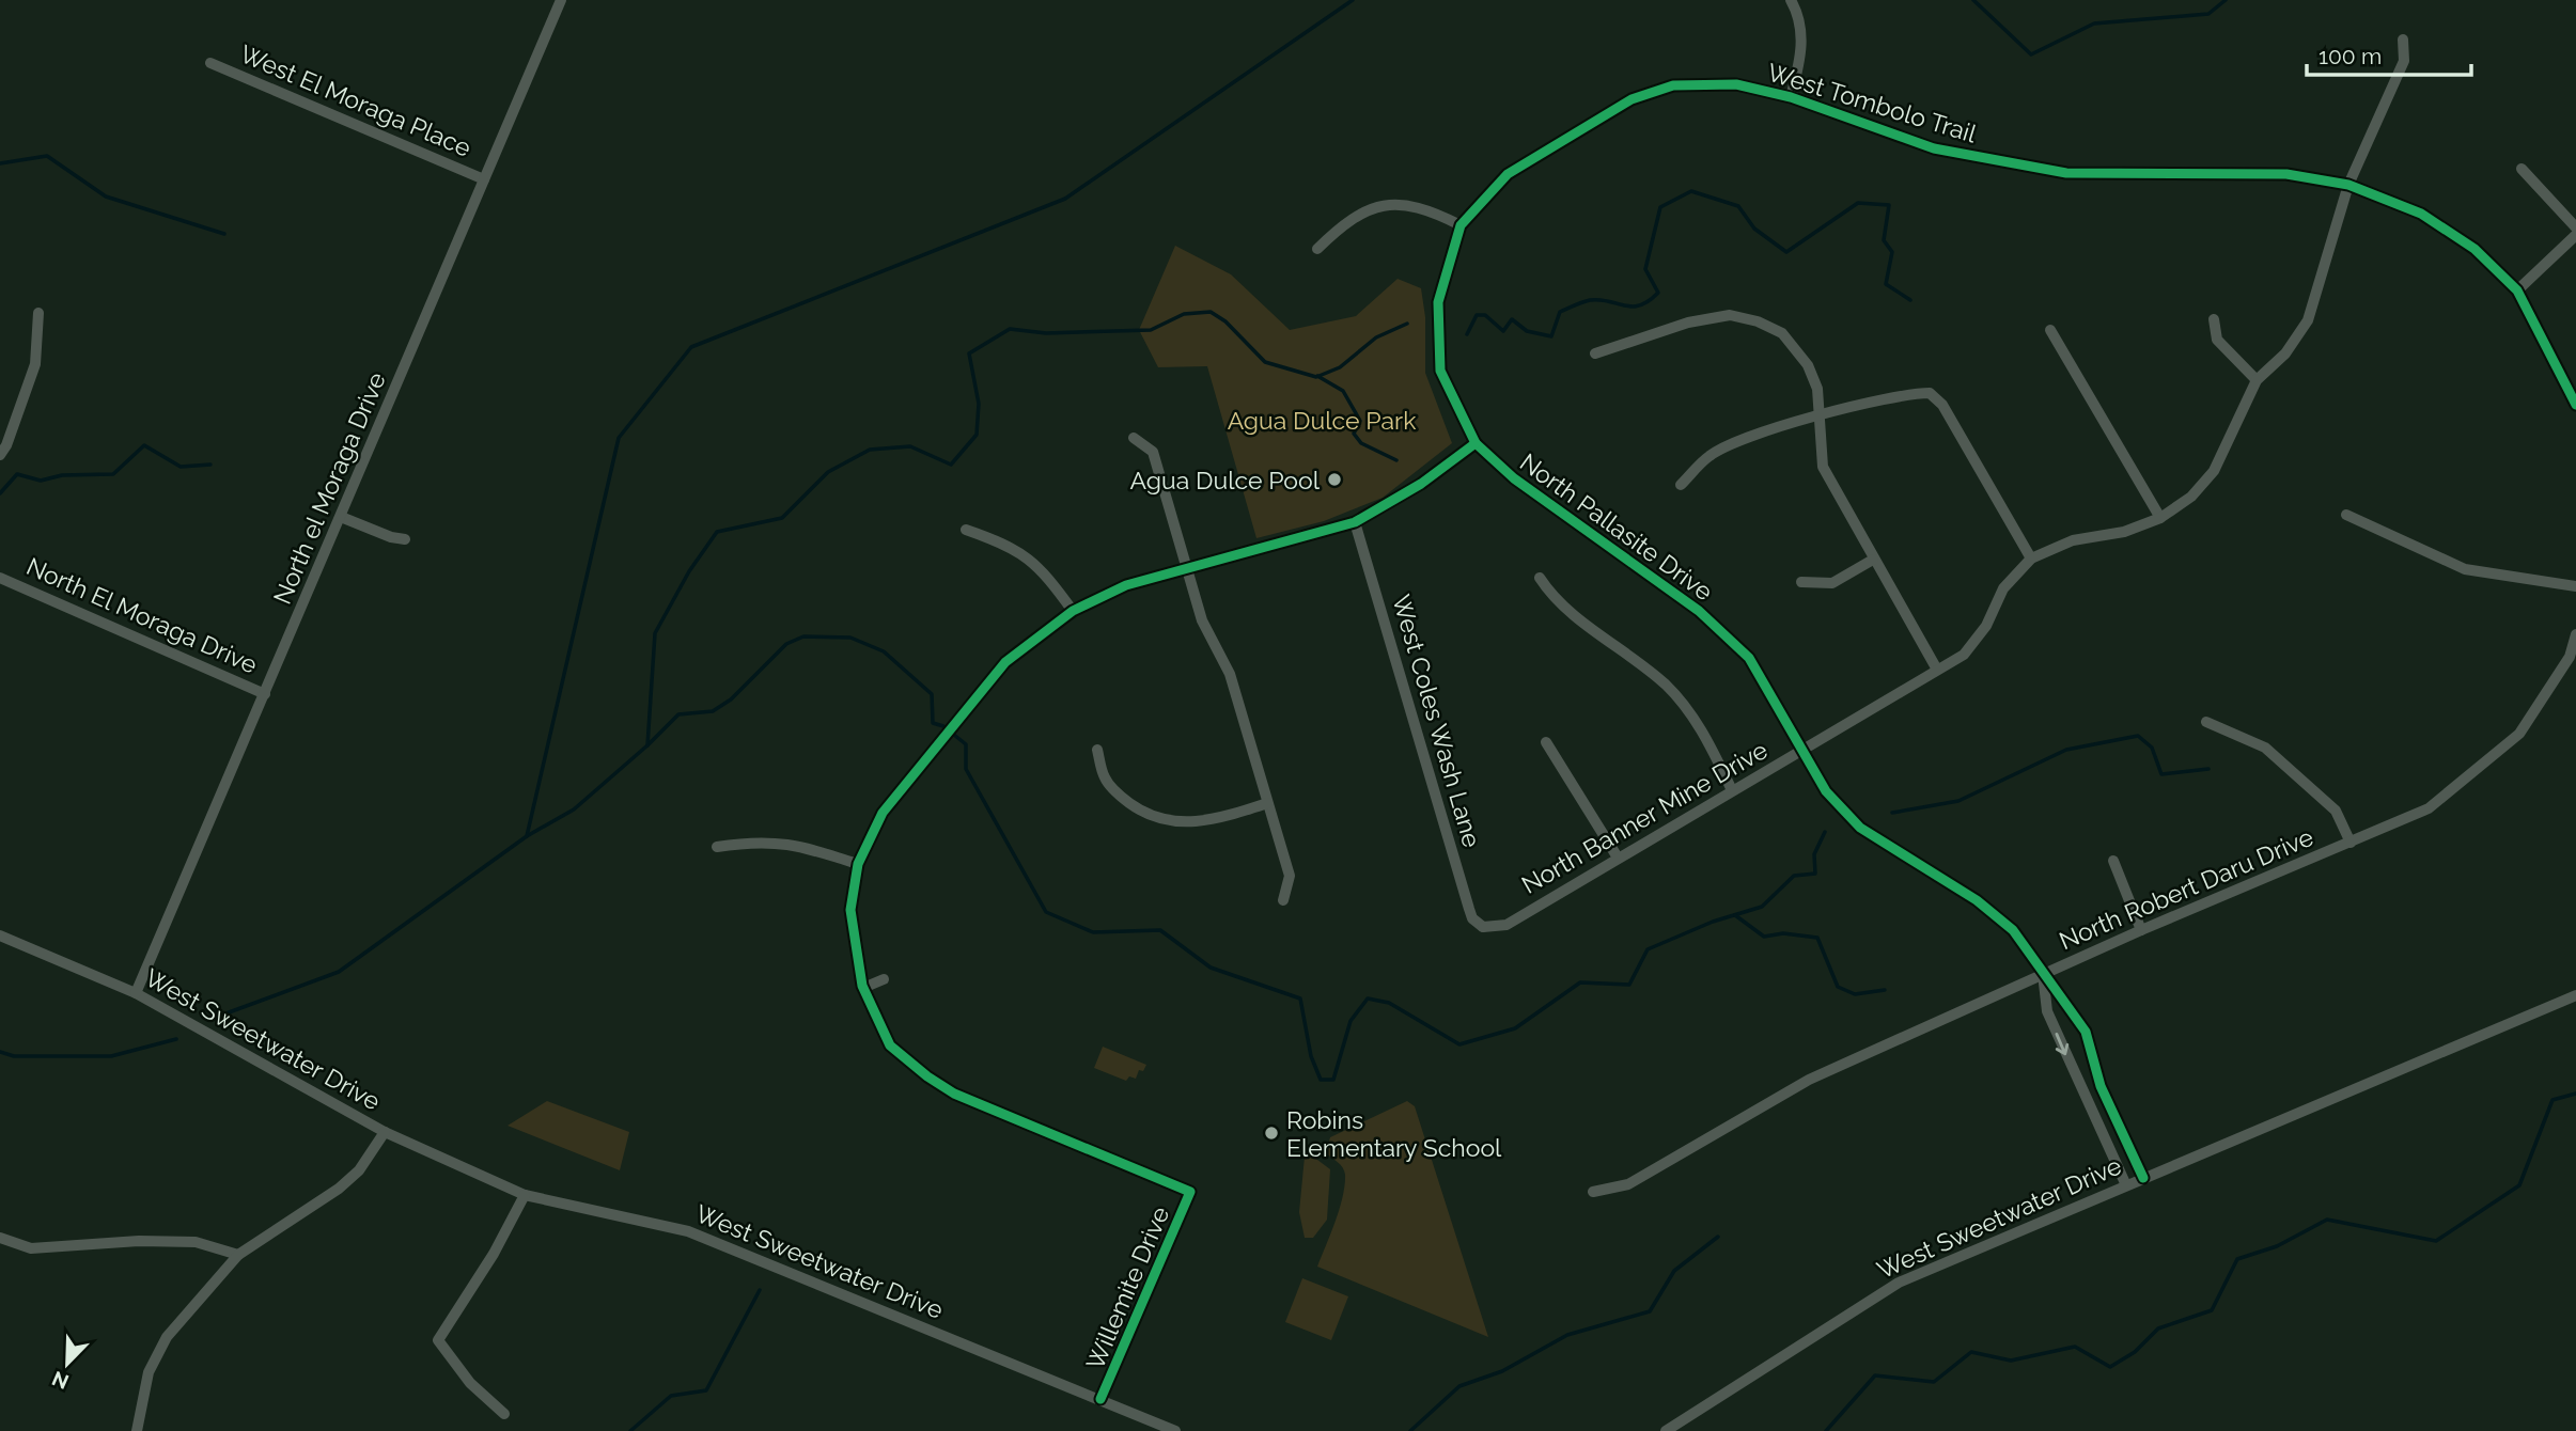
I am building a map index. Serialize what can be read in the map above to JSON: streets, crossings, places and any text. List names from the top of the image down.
{
  "streets": {
    "street": [
      "West El Moraga Place",
      "West Tombolo Trail",
      "North el Moraga Drive",
      "North Pallasite Drive",
      "North El Moraga Drive",
      "West Coles Wash Lane",
      "North Banner Mine Drive",
      "North Robert Daru Drive",
      "West Sweetwater Drive",
      "Willemite Drive"
    ]
  },
  "crossings": [
    ["West El Moraga Place", "North el Moraga Drive"],
    ["West Tombolo Trail", "North Pallasite Drive"],
    ["West Tombolo Trail", "North Banner Mine Drive"],
    ["North el Moraga Drive", "North El Moraga Drive"],
    ["North el Moraga Drive", "West Sweetwater Drive"],
    ["North Pallasite Drive", "North Banner Mine Drive"],
    ["North Pallasite Drive", "North Robert Daru Drive"],
    ["North Pallasite Drive", "West Sweetwater Drive"],
    ["West Coles Wash Lane", "North Banner Mine Drive"],
    ["West Sweetwater Drive", "Willemite Drive"]
  ],
  "parks": ["Agua Dulce Park"],
  "places": ["Agua Dulce Pool", "Robins Elementary School"],
  "scale_bar": "100 m",
  "north": "bottom left"
}
